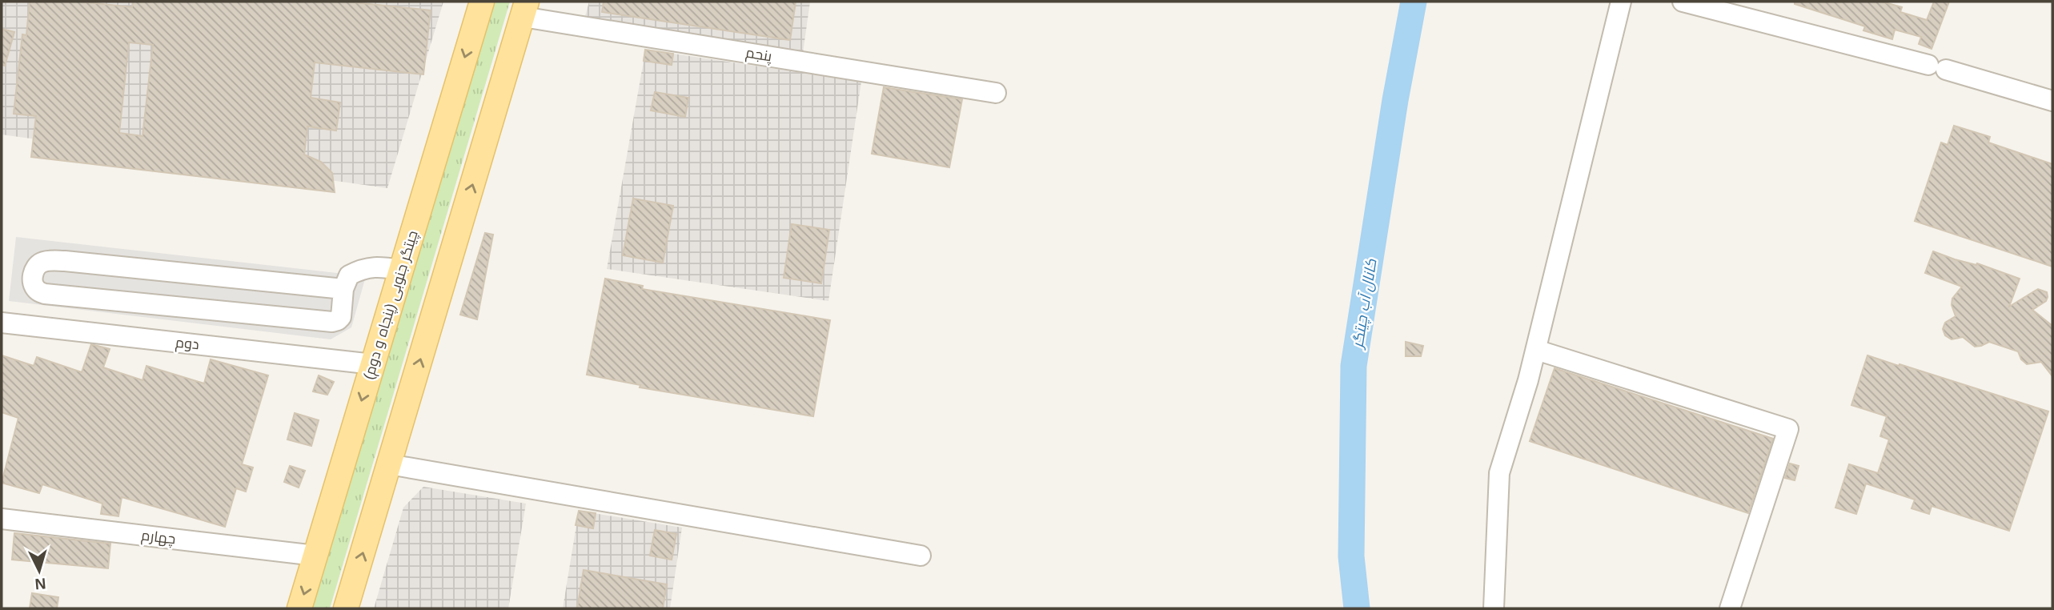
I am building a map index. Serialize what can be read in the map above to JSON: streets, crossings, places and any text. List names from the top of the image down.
{
  "streets": {
    "main road": ["چیتگر جنوبی (پنجاه و دوم)"],
    "lane": ["پنجم", "دوم", "چهارم"]
  },
  "crossings": [
    ["چیتگر جنوبی (پنجاه و دوم)", "دوم"],
    ["چیتگر جنوبی (پنجاه و دوم)", "چهارم"]
  ],
  "water": ["کانال آب چیتگر"],
  "north": "bottom"
}
